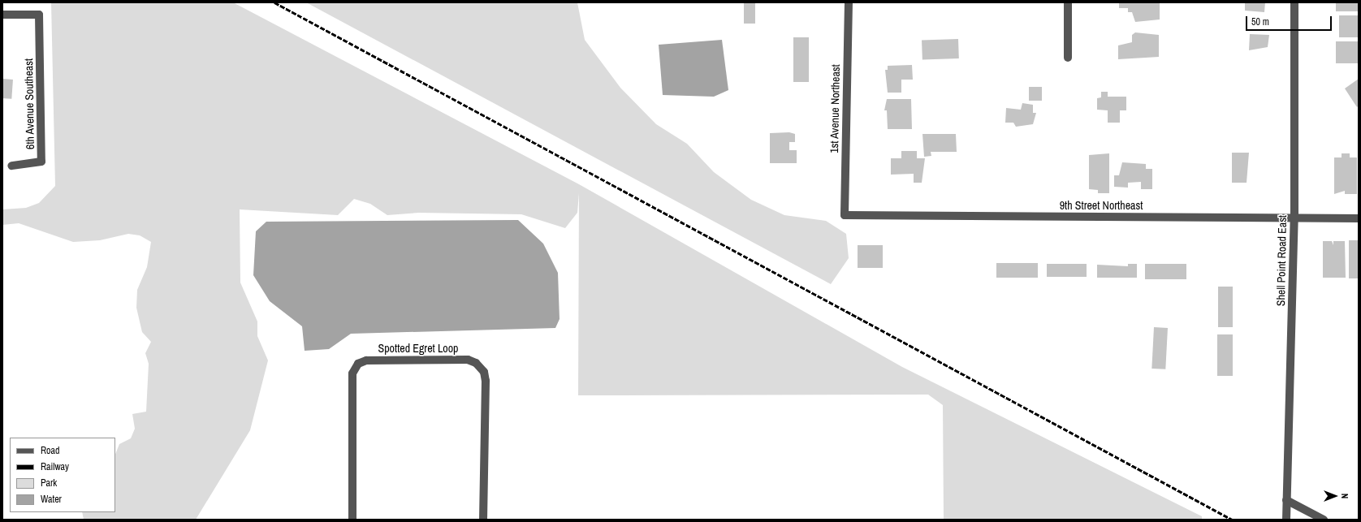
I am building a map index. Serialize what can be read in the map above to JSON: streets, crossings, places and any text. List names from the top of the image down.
{
  "streets": {
    "street": [
      "6th Avenue Southeast",
      "1st Avenue Northeast",
      "9th Street Northeast",
      "Shell Point Road East",
      "Spotted Egret Loop"
    ]
  },
  "crossings": [
    ["1st Avenue Northeast", "9th Street Northeast"],
    ["9th Street Northeast", "Shell Point Road East"]
  ],
  "legend": [
    "Road",
    "Railway",
    "Park",
    "Water"
  ],
  "scale_bar": "50 m",
  "north": "right"
}
